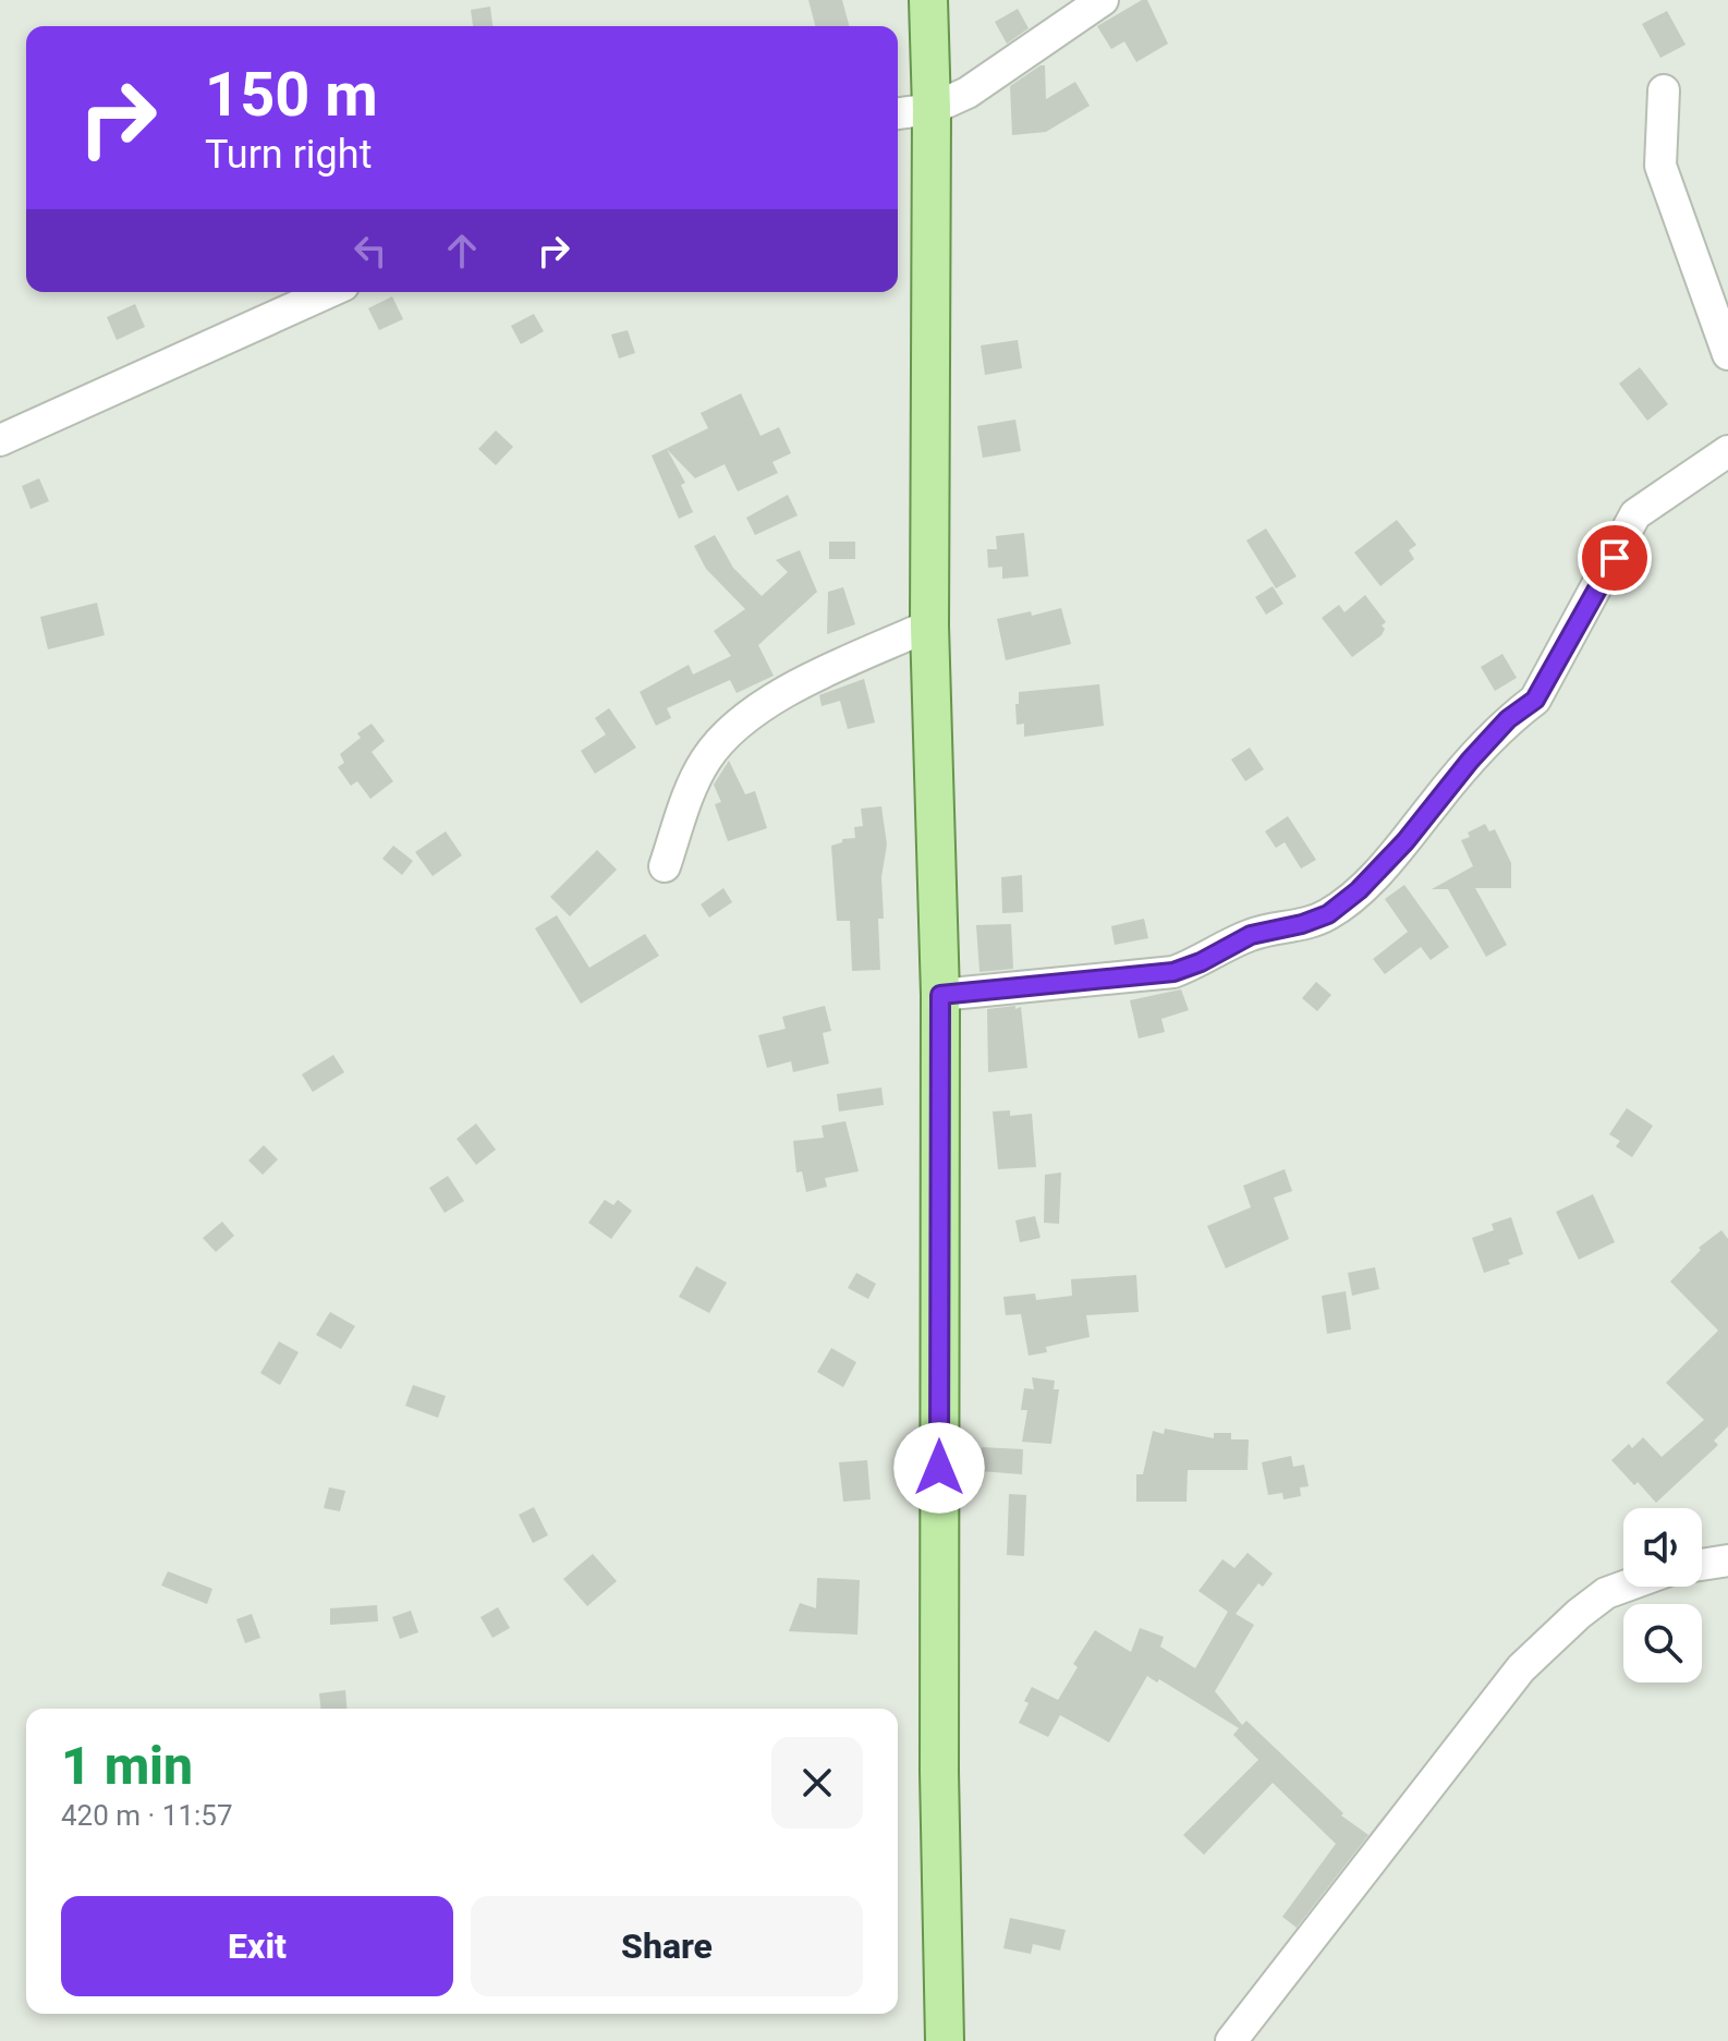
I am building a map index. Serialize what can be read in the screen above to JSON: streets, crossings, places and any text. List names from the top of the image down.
{
  "page": {
    "turn": ["150 m", "Turn right"],
    "heading": ["1 min", "420 m · 11:57"],
    "buttons": ["Exit", "Share"]
  }
}
